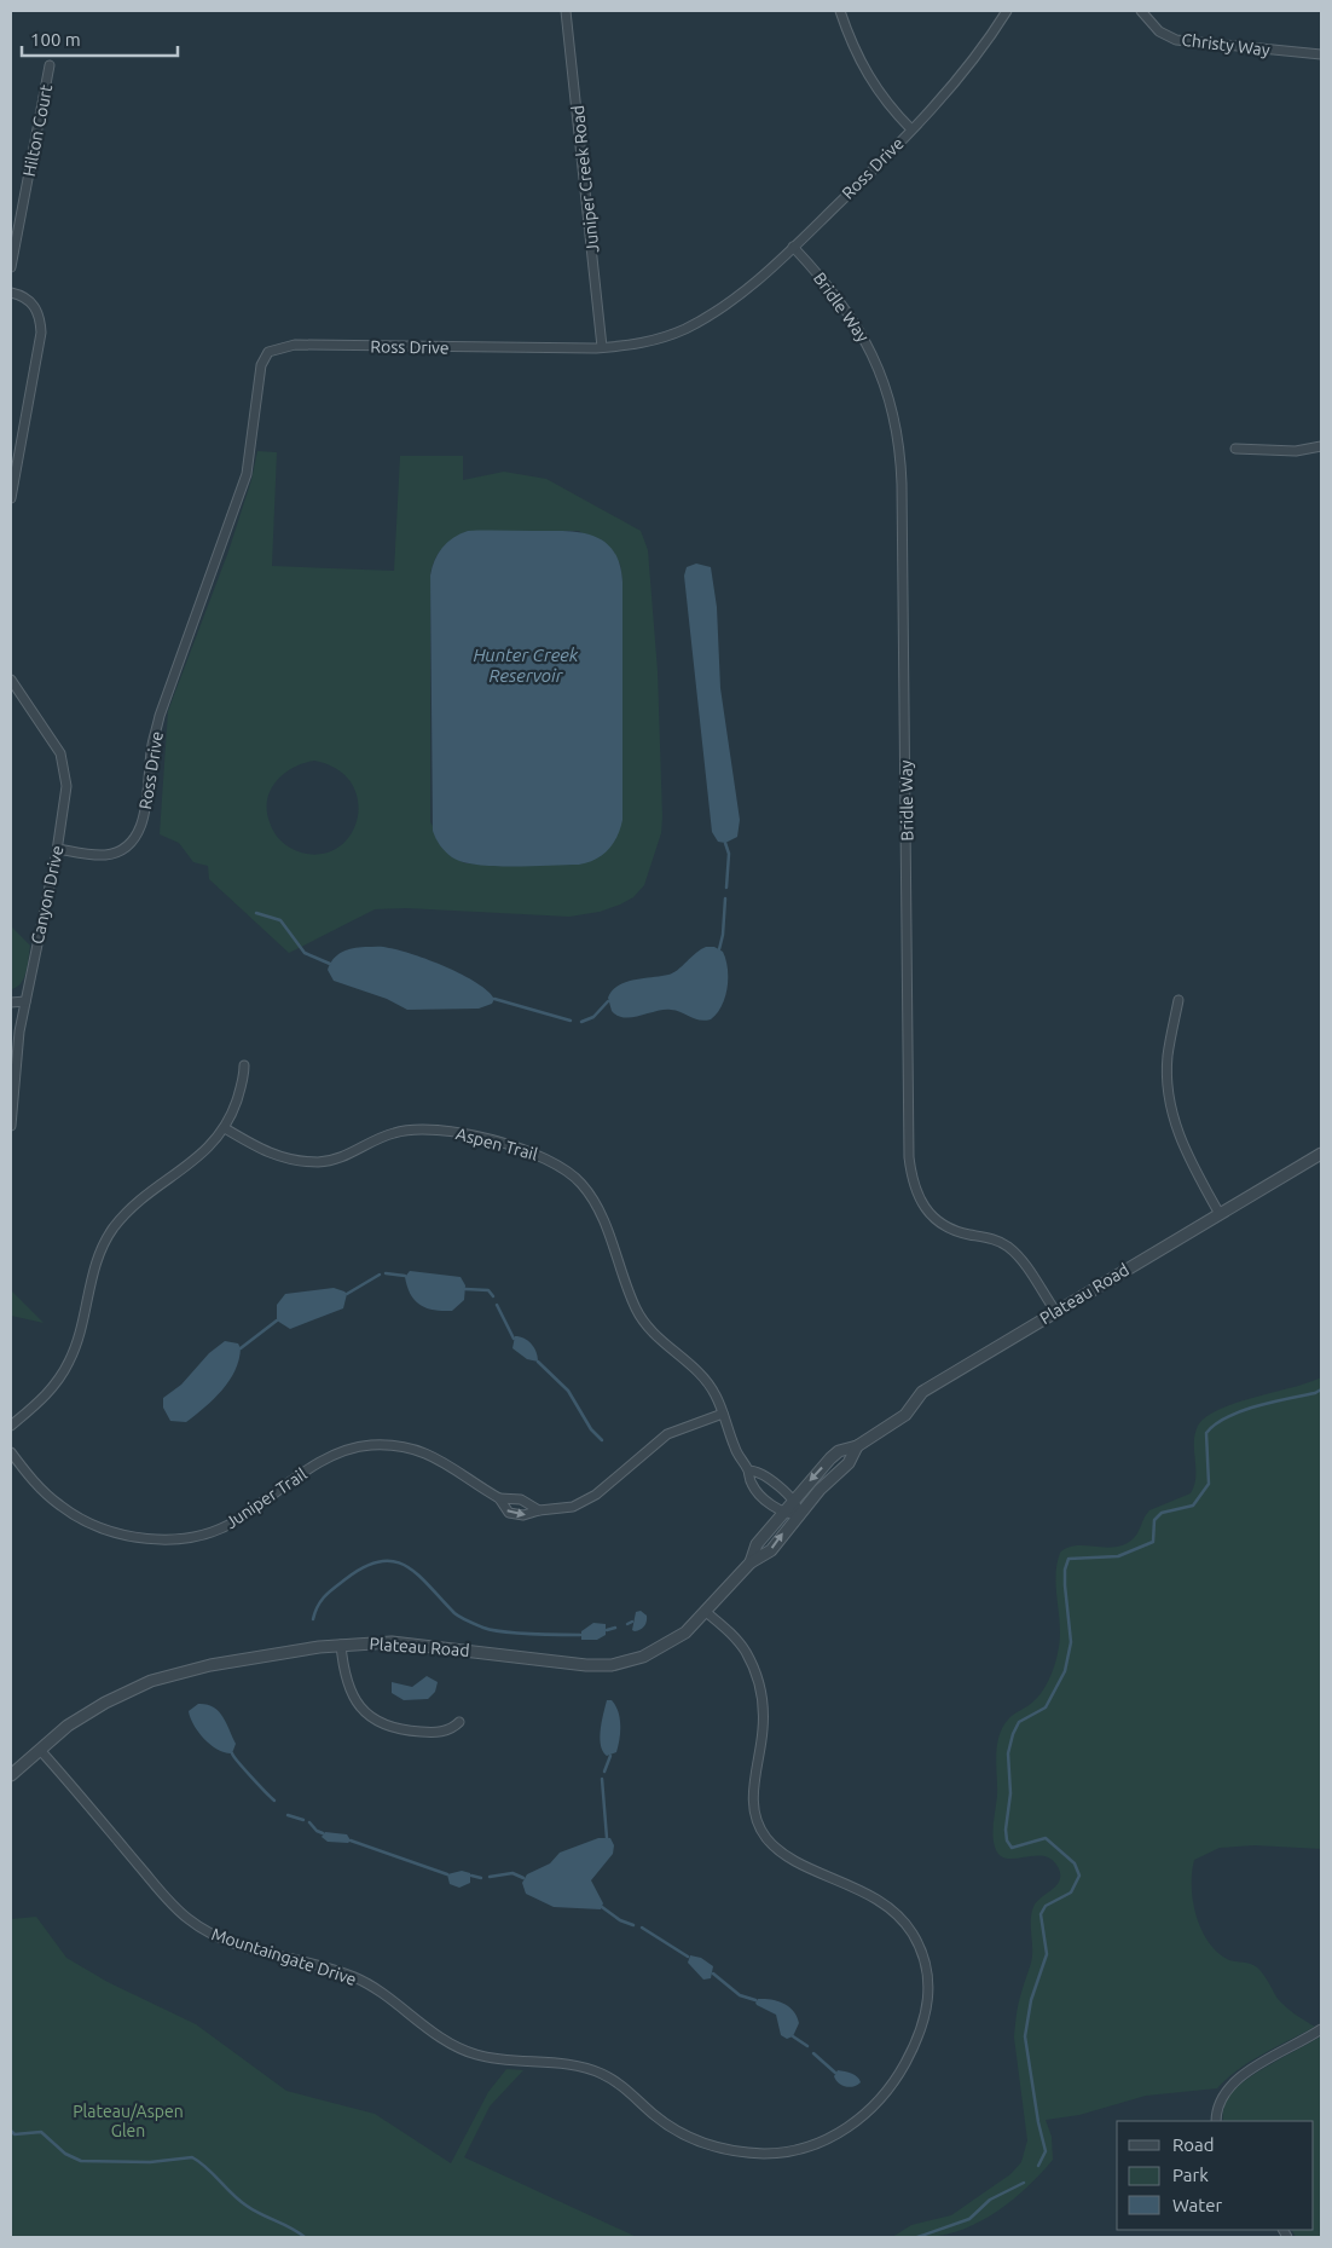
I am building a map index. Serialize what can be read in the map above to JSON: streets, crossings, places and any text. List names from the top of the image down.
{
  "streets": {
    "street": [
      "Christy Way",
      "Hilton Court",
      "Ross Drive",
      "Juniper Creek Road",
      "Bridle Way",
      "Canyon Drive",
      "Aspen Trail",
      "Plateau Road",
      "Juniper Trail",
      "Mountaingate Drive"
    ]
  },
  "crossings": [
    ["Ross Drive", "Juniper Creek Road"],
    ["Ross Drive", "Bridle Way"],
    ["Ross Drive", "Canyon Drive"],
    ["Bridle Way", "Plateau Road"],
    ["Aspen Trail", "Plateau Road"],
    ["Aspen Trail", "Juniper Trail"],
    ["Plateau Road", "Mountaingate Drive"]
  ],
  "water": ["Hunter Creek Reservoir"],
  "parks": ["Plateau/Aspen Glen"],
  "legend": ["Road", "Park", "Water"],
  "scale_bar": "100 m"
}
